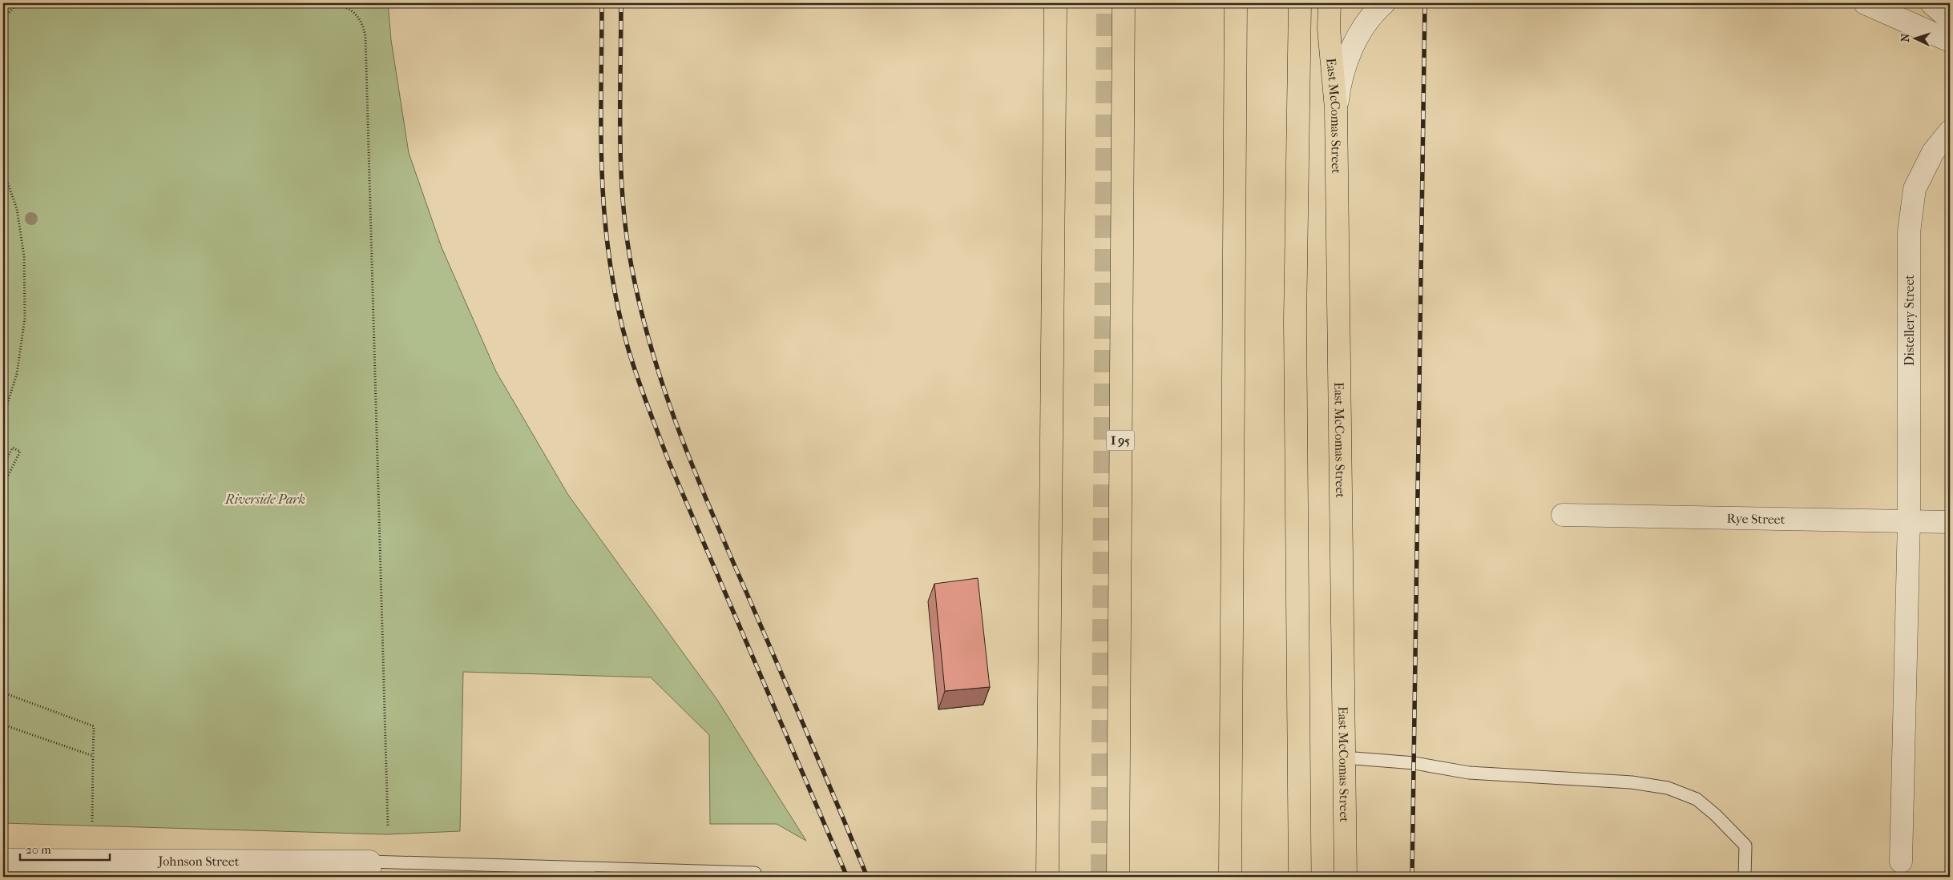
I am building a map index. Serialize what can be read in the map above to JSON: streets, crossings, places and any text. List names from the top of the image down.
{
  "streets": {
    "main road": ["East McComas Street", "I 95"],
    "street": ["Distellery Street", "Rye Street", "Johnson Street"]
  },
  "crossings": [
    ["Distellery Street", "Rye Street"]
  ],
  "parks": ["Riverside Park"],
  "scale_bar": "20 m",
  "north": "left"
}
